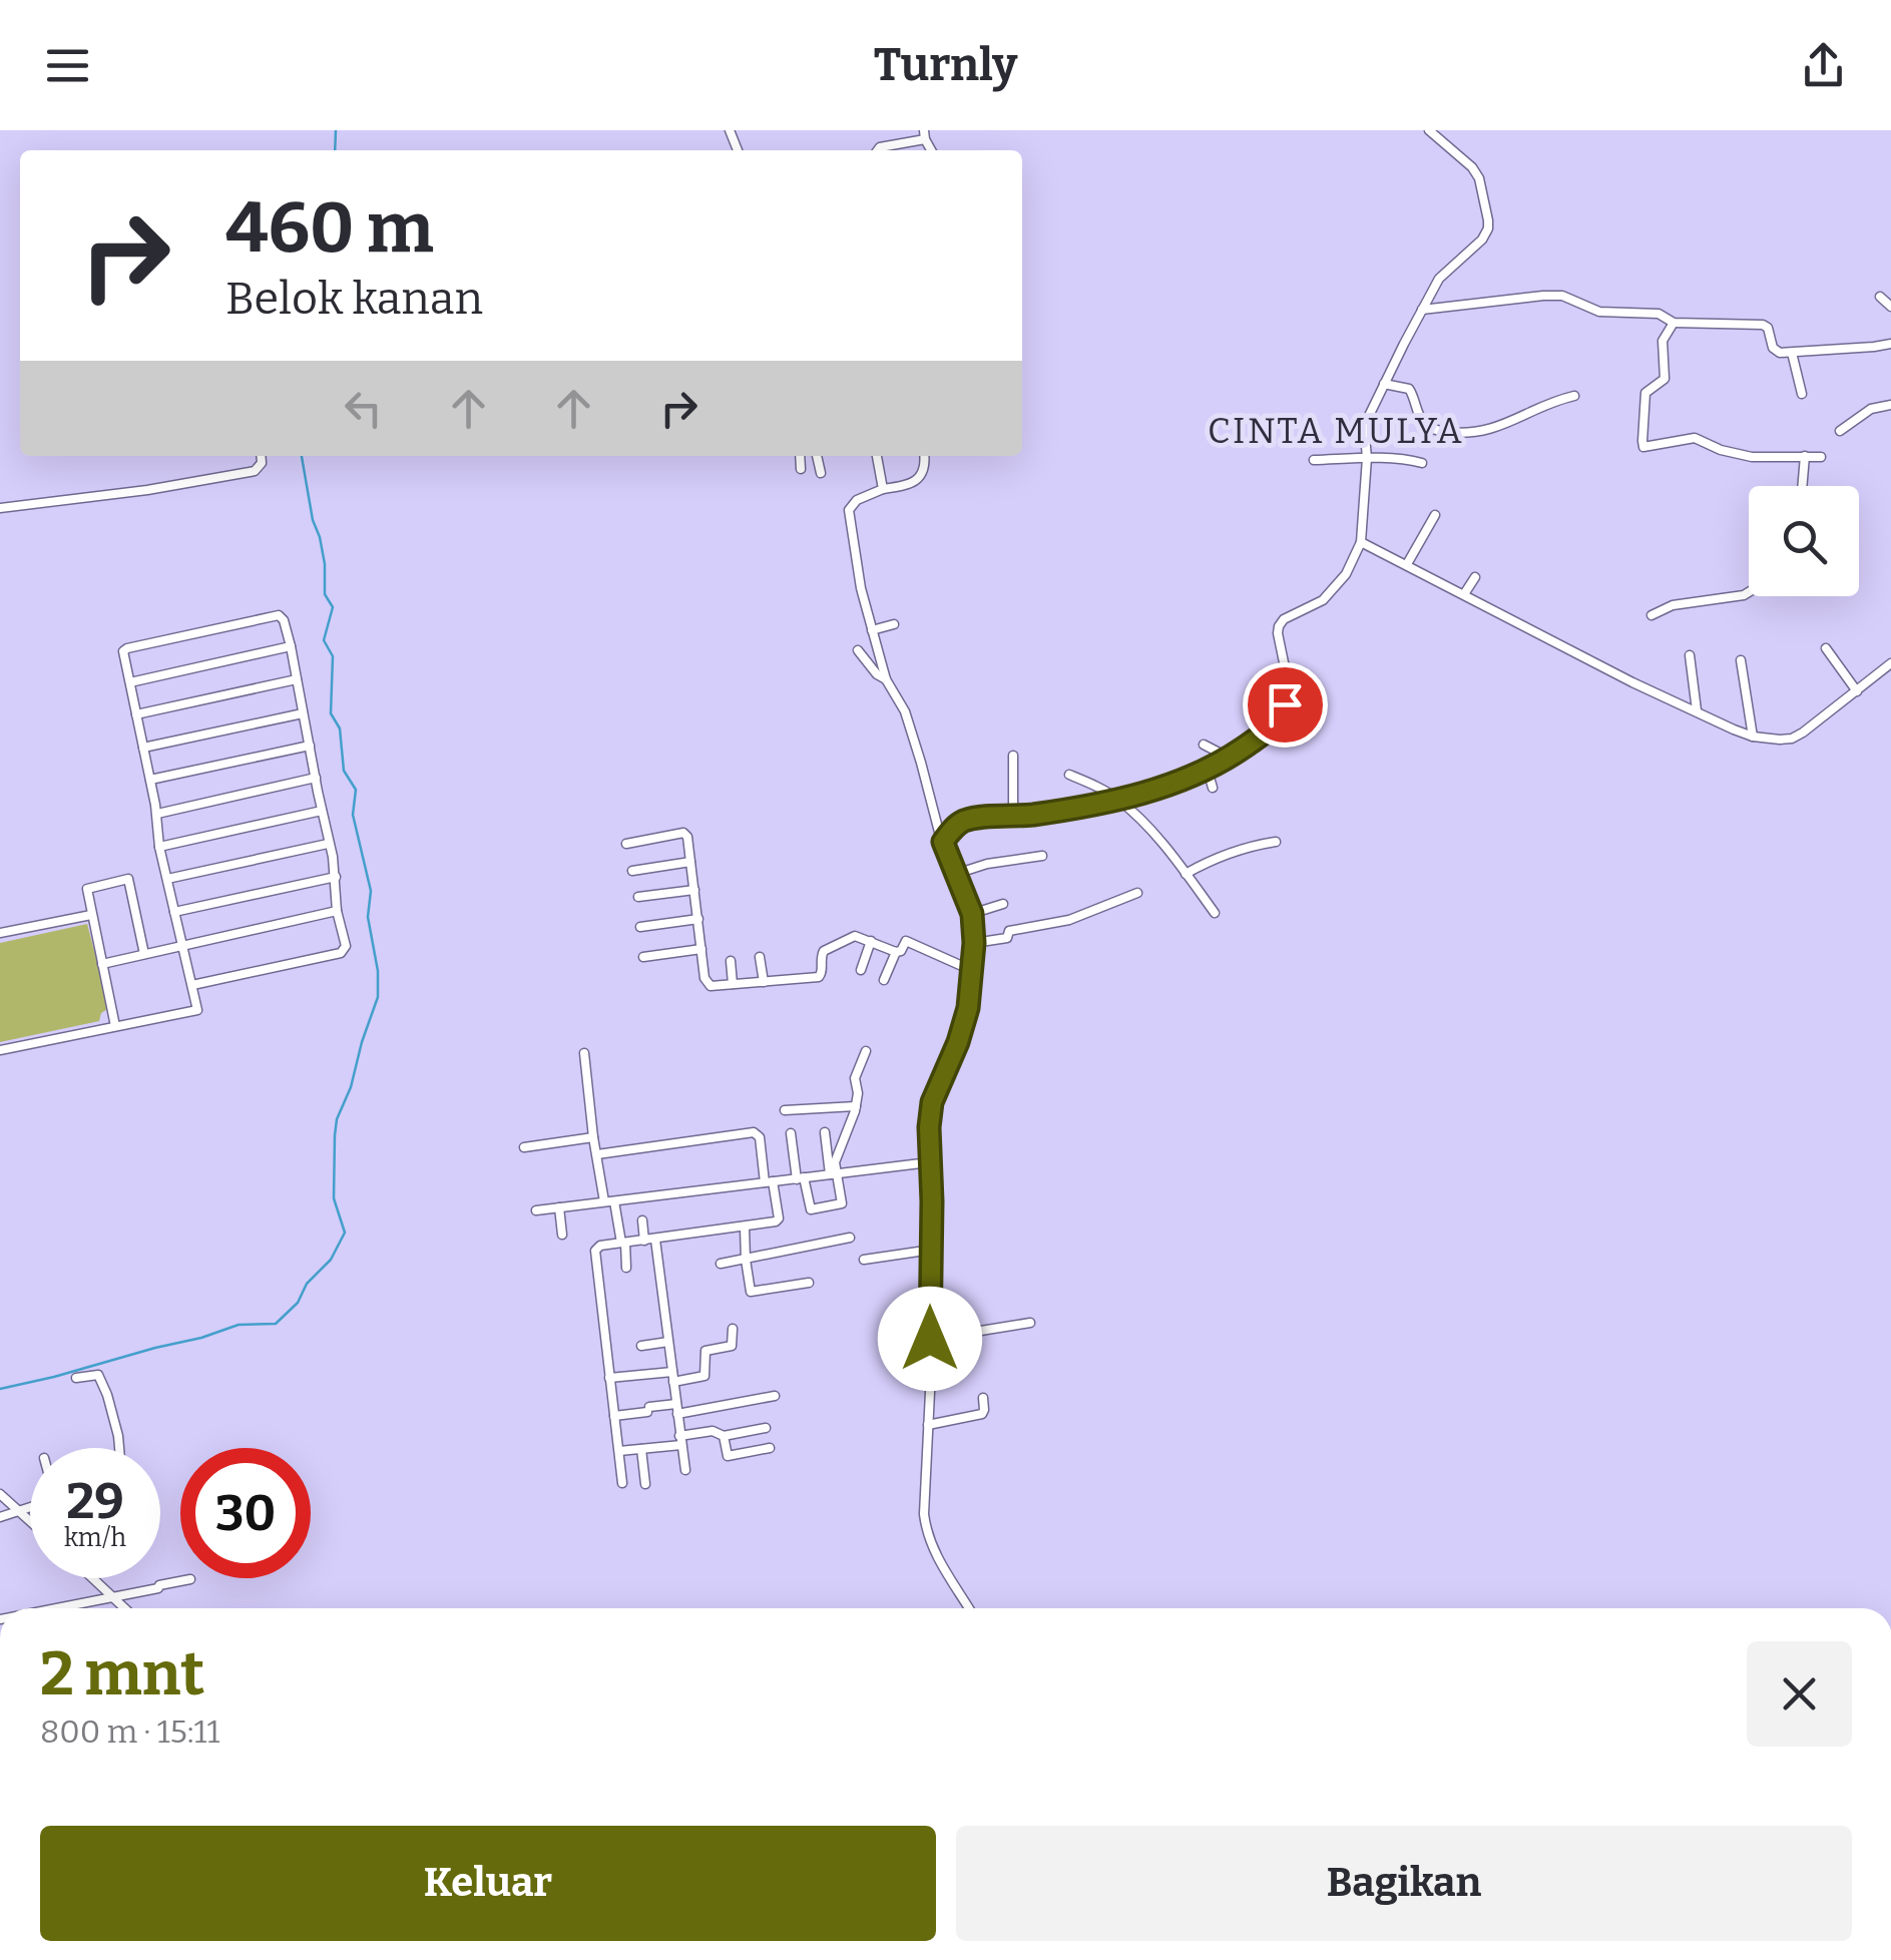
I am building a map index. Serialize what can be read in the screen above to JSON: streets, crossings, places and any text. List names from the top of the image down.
{
  "districts": ["CINTA MULYA"],
  "page": {
    "header": "Turnly",
    "turn": ["460 m", "Belok kanan"],
    "speed": "29 km/h",
    "limit": "30",
    "heading": ["2 mnt", "800 m · 15:11"],
    "buttons": ["Keluar", "Bagikan"]
  }
}
